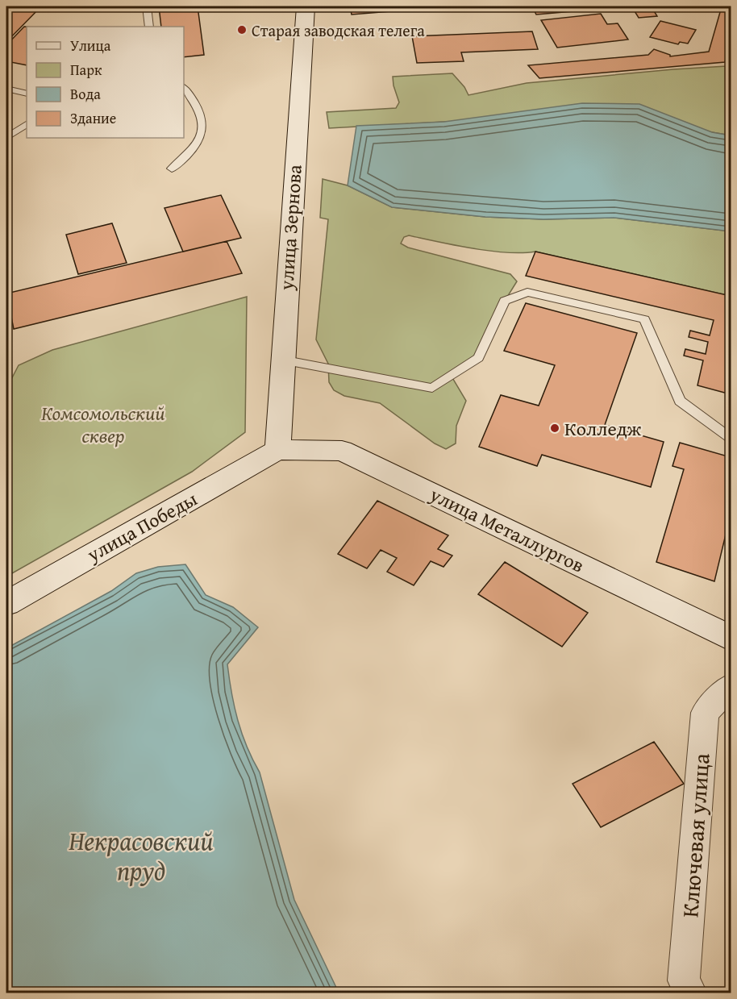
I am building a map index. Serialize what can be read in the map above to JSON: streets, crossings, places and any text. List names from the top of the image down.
{
  "streets": {
    "main road": ["улица Зернова", "улица Победы", "улица Металлургов"],
    "street": ["Ключевая улица"]
  },
  "crossings": [
    ["улица Зернова", "улица Победы"],
    ["улица Зернова", "улица Металлургов"],
    ["улица Победы", "улица Металлургов"]
  ],
  "water": ["Некрасовский пруд"],
  "parks": ["Комсомольский сквер"],
  "places": ["Старая заводская телега", "Колледж"],
  "legend": [
    "Улица",
    "Парк",
    "Вода",
    "Здание"
  ]
}
